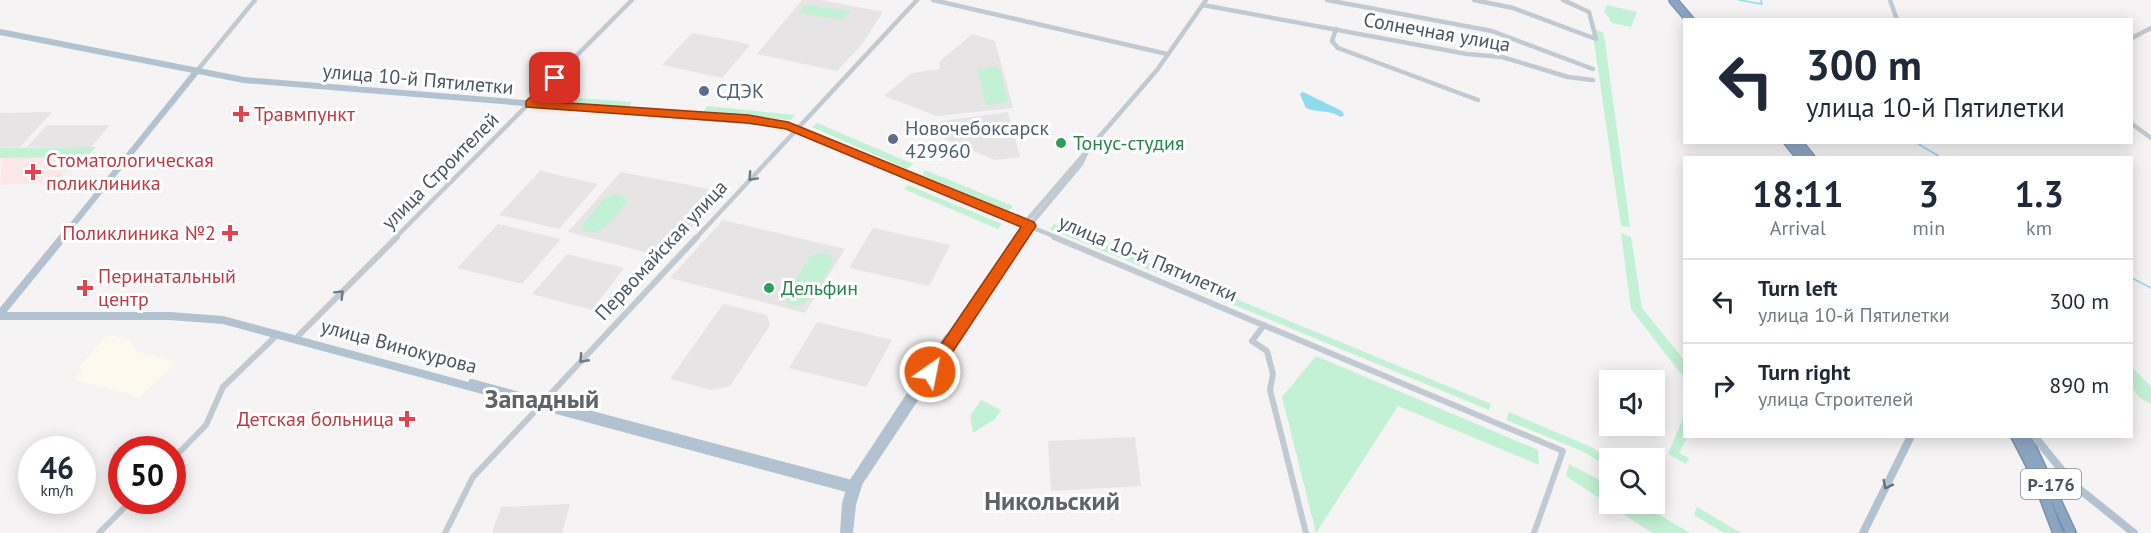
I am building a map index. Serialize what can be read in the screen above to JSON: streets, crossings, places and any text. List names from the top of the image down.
{
  "streets": {
    "highway": ["Р-176"],
    "main road": ["улица 10-й Пятилетки", "улица Винокурова"],
    "street": ["Солнечная улица", "улица Строителей", "Первомайская улица"]
  },
  "crossings": [
    ["улица 10-й Пятилетки", "улица Строителей"],
    ["улица 10-й Пятилетки", "Первомайская улица"],
    ["улица Строителей", "улица Винокурова"],
    ["Первомайская улица", "улица Винокурова"]
  ],
  "one_way": ["улица Строителей", "Первомайская улица"],
  "districts": ["Западный", "Никольский"],
  "places": {
    "other": [
      "СДЭК",
      "Новочебоксарск 429960",
      "Тонус-студия",
      "Дельфин"
    ],
    "health": [
      "Травмпункт",
      "Cтоматологическая поликлиника",
      "Поликлиника №2",
      "Перинатальный центр",
      "Детская больница"
    ]
  },
  "page": {
    "turn": ["300 m", "улица 10-й Пятилетки"],
    "eta": [
      "18:11",
      "Arrival",
      "3",
      "min",
      "1.3",
      "km"
    ],
    "list": [
      {
        "name": "Turn left",
        "note": "улица 10-й Пятилетки",
        "value": "300 m"
      },
      {
        "name": "Turn right",
        "note": "улица Строителей",
        "value": "890 m"
      }
    ],
    "speed": "46 km/h",
    "limit": "50"
  }
}
